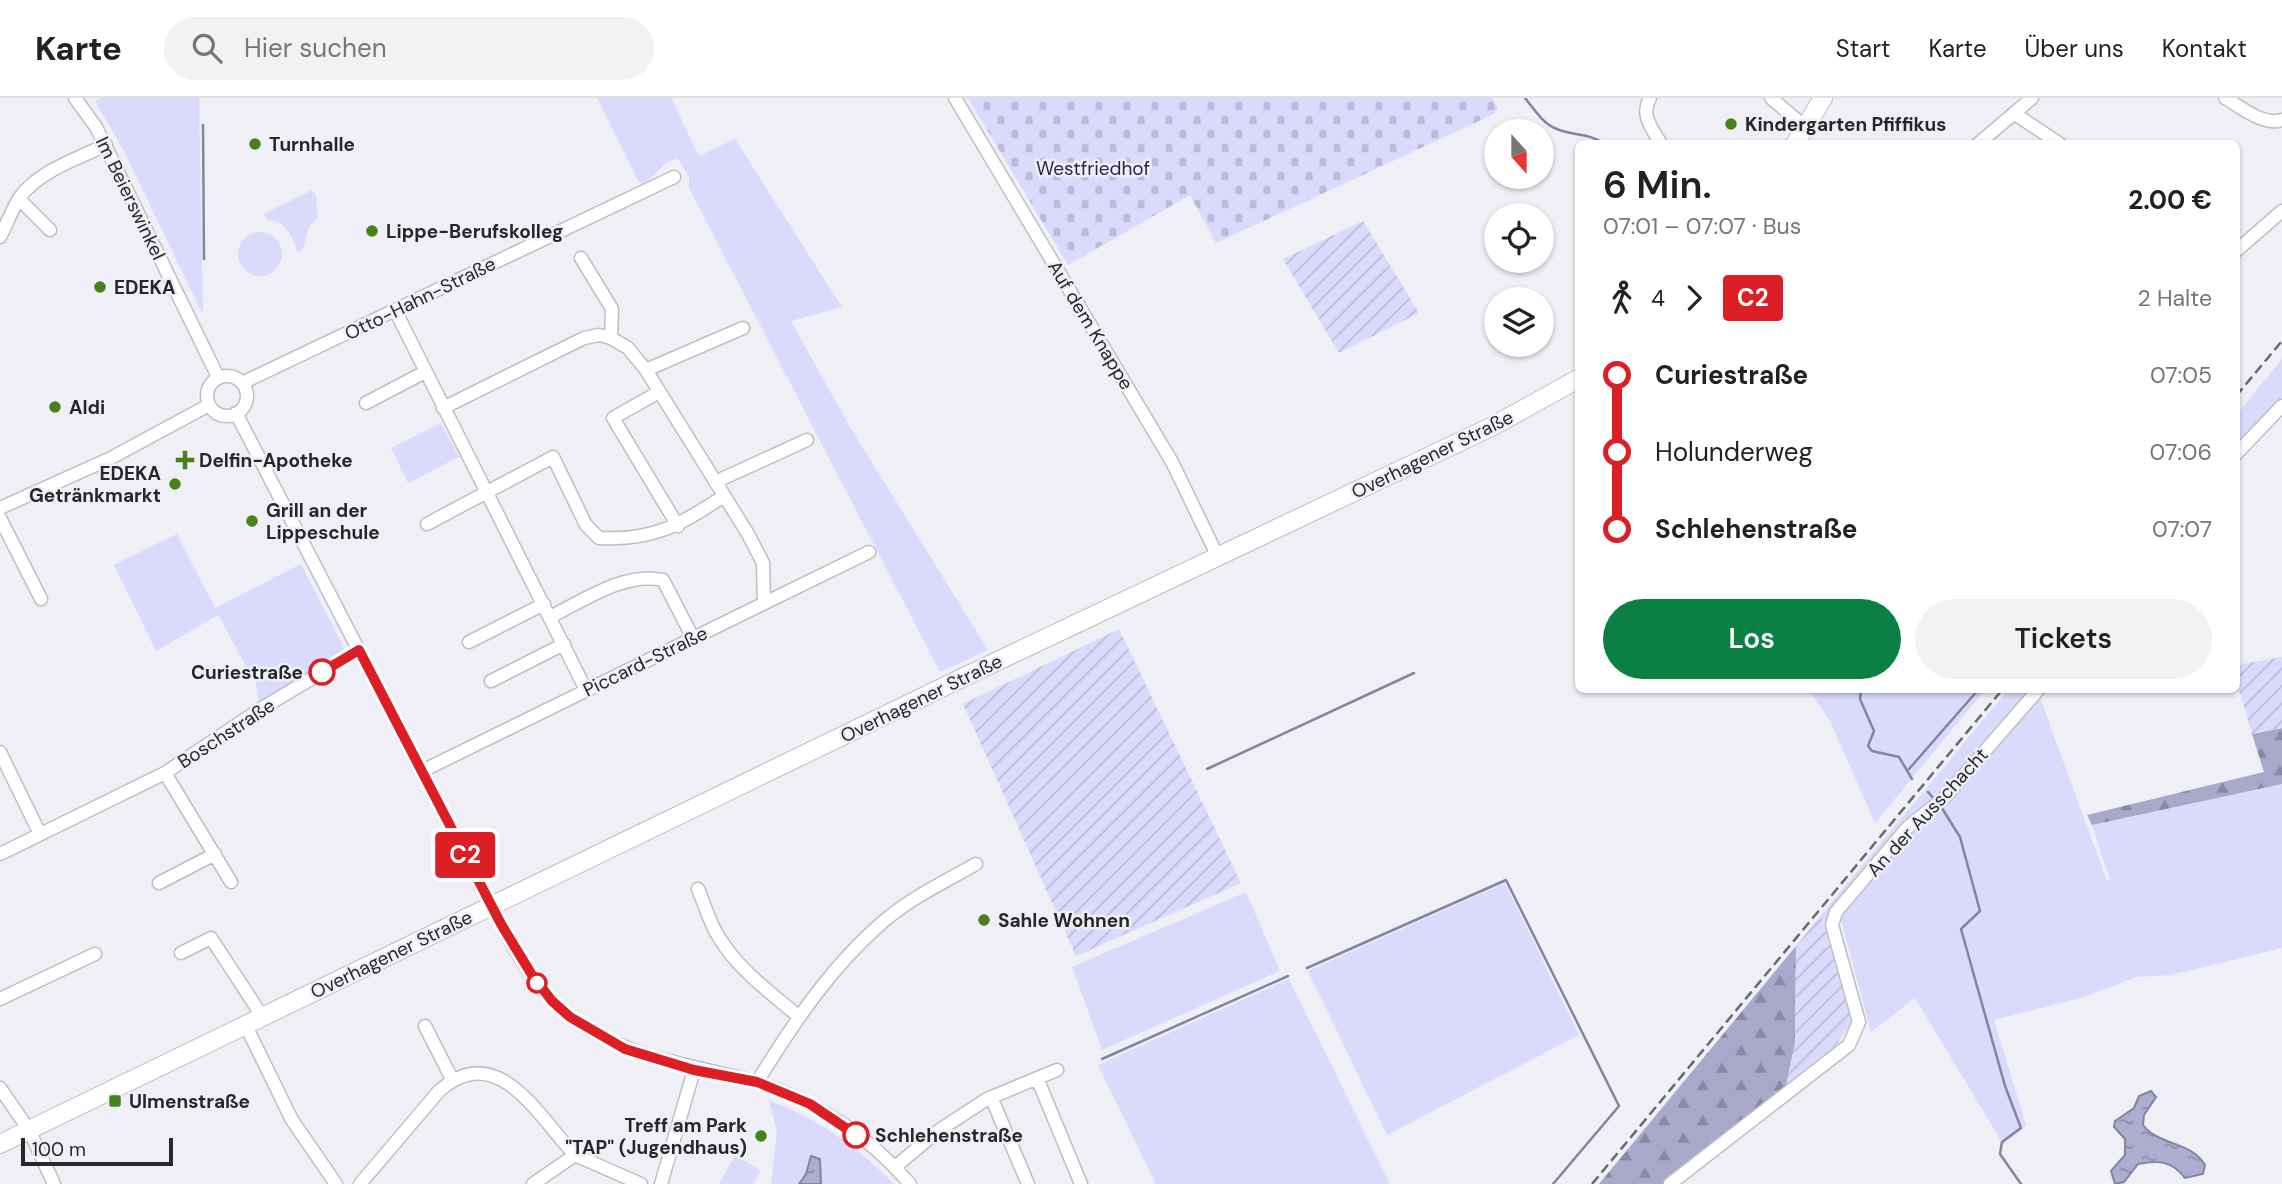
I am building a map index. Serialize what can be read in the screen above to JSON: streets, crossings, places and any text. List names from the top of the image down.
{
  "streets": {
    "main road": ["Overhagener Straße"],
    "street": [
      "Im Beierswinkel",
      "Otto-Hahn-Straße",
      "Auf dem Knappe",
      "Piccard-Straße",
      "Boschstraße",
      "An der Ausschacht"
    ]
  },
  "crossings": [
    ["Im Beierswinkel", "Otto-Hahn-Straße"],
    ["Auf dem Knappe", "Overhagener Straße"]
  ],
  "parks": ["Westfriedhof"],
  "places": {
    "other": [
      "Kindergarten Pfiffikus",
      "Turnhalle",
      "Lippe-Berufskolleg",
      "EDEKA",
      "Aldi",
      "EDEKA Getränkmarkt",
      "Grill an der Lippeschule",
      "Curiestraße",
      "Sahle Wohnen",
      "Schlehenstraße",
      "Treff am Park \"TAP\" (Jugendhaus)"
    ],
    "health": ["Delfin-Apotheke"],
    "transit": ["Ulmenstraße"]
  },
  "lines": ["bus line C2"],
  "scale_bar": "100 m",
  "north": "bottom",
  "page": {
    "header": "Karte",
    "search": "Hier suchen",
    "nav": [
      "Start",
      "Karte",
      "Über uns",
      "Kontakt"
    ],
    "on_map": "C2",
    "heading": ["6 Min.", "07:01 – 07:07 · Bus", "2.00 €"],
    "legs": ["4", "C2", "2 Halte"],
    "list": [
      {
        "name": "Curiestraße",
        "value": "07:05"
      },
      {
        "name": "Holunderweg",
        "value": "07:06"
      },
      {
        "name": "Schlehenstraße",
        "value": "07:07"
      }
    ],
    "buttons": ["Los", "Tickets"],
    "scale": "100 m"
  }
}
